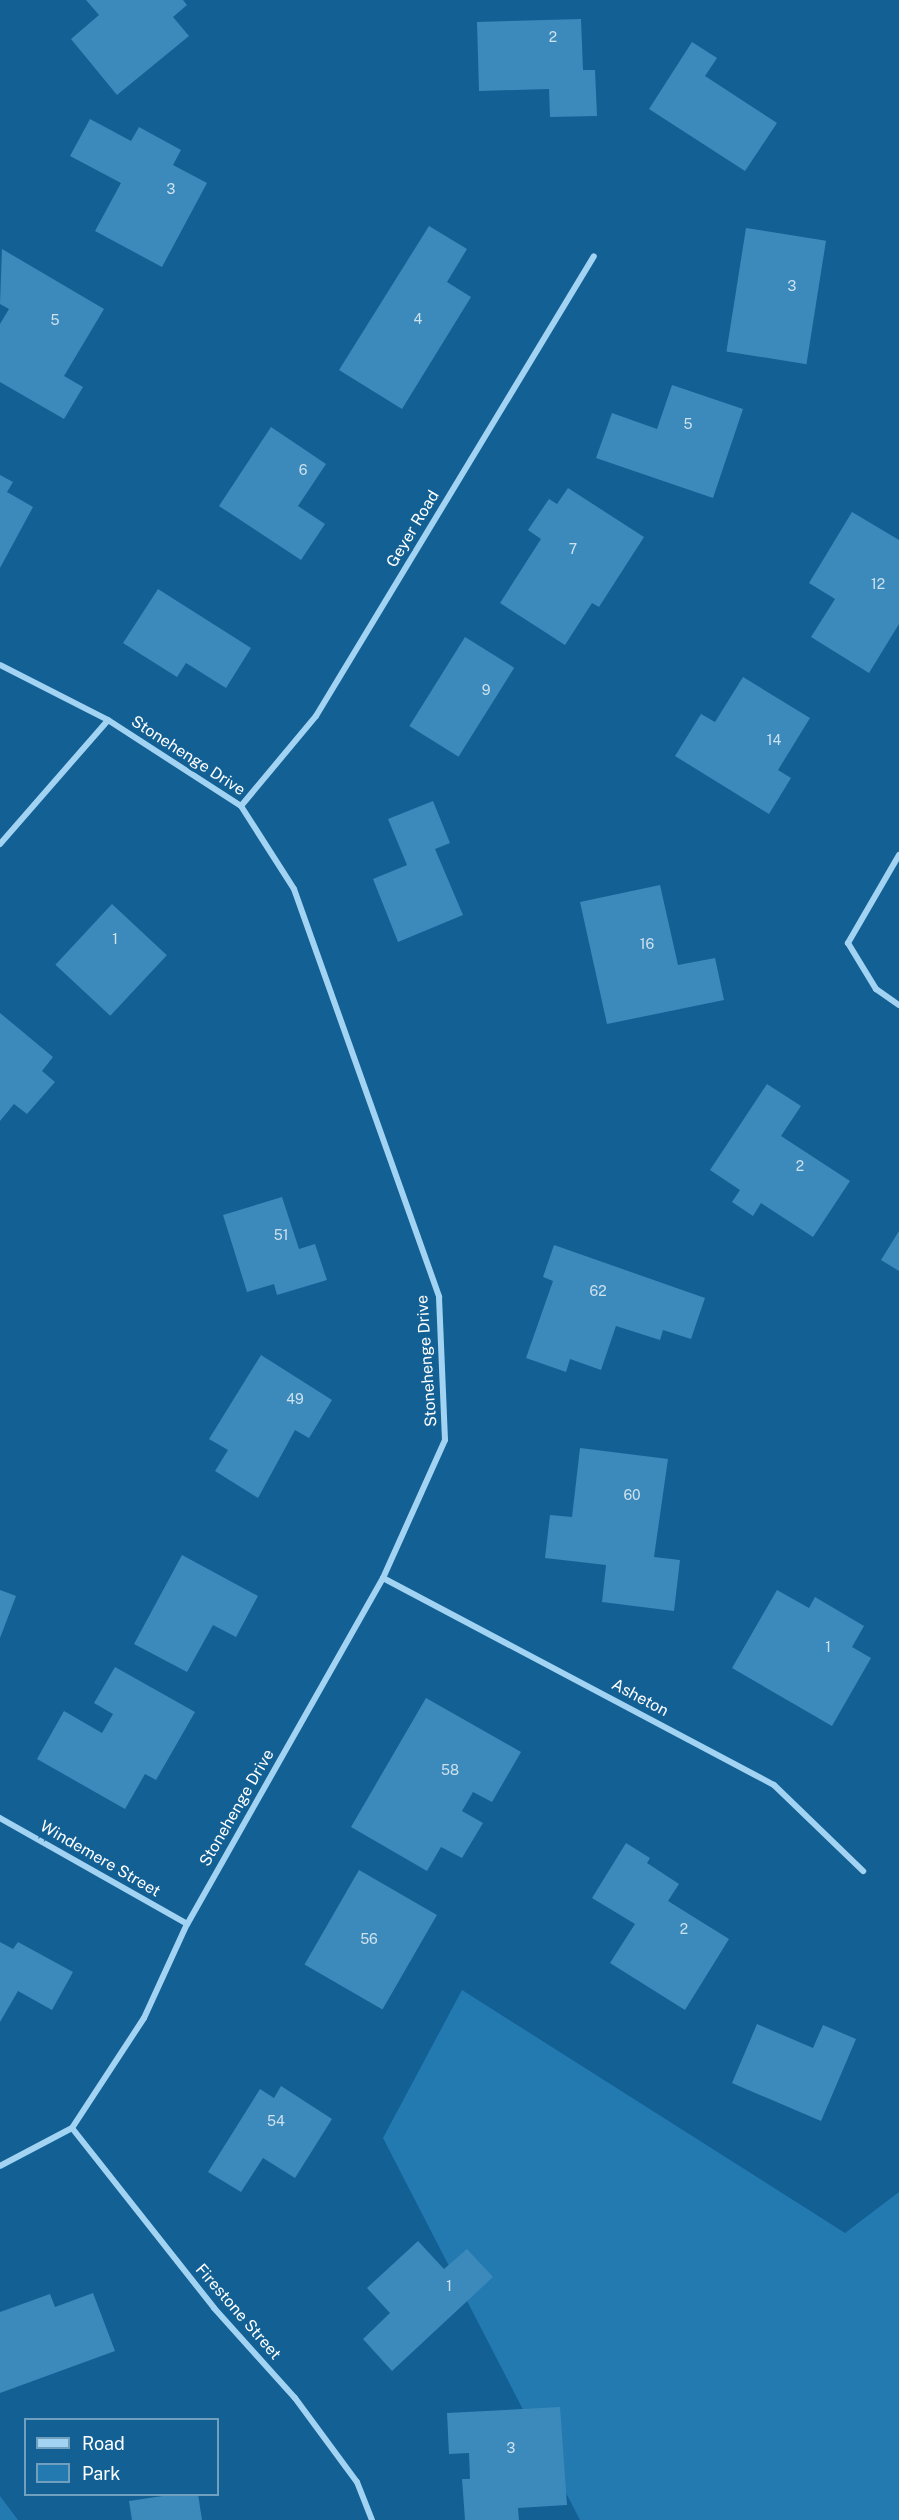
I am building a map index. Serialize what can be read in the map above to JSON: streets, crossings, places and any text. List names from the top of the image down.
{
  "streets": {
    "street": [
      "Geyer Road",
      "Stonehenge Drive",
      "Asheton",
      "Windemere Street",
      "Firestone Street"
    ]
  },
  "crossings": [
    ["Geyer Road", "Stonehenge Drive"],
    ["Stonehenge Drive", "Asheton"],
    ["Stonehenge Drive", "Windemere Street"],
    ["Stonehenge Drive", "Firestone Street"]
  ],
  "house_numbers": [
    "2",
    "3",
    "3",
    "4",
    "5",
    "5",
    "6",
    "7",
    "12",
    "9",
    "14",
    "1",
    "16",
    "2",
    "51",
    "62",
    "49",
    "60",
    "1",
    "58",
    "2",
    "56",
    "54",
    "1",
    "3"
  ],
  "legend": ["Road", "Park"]
}
